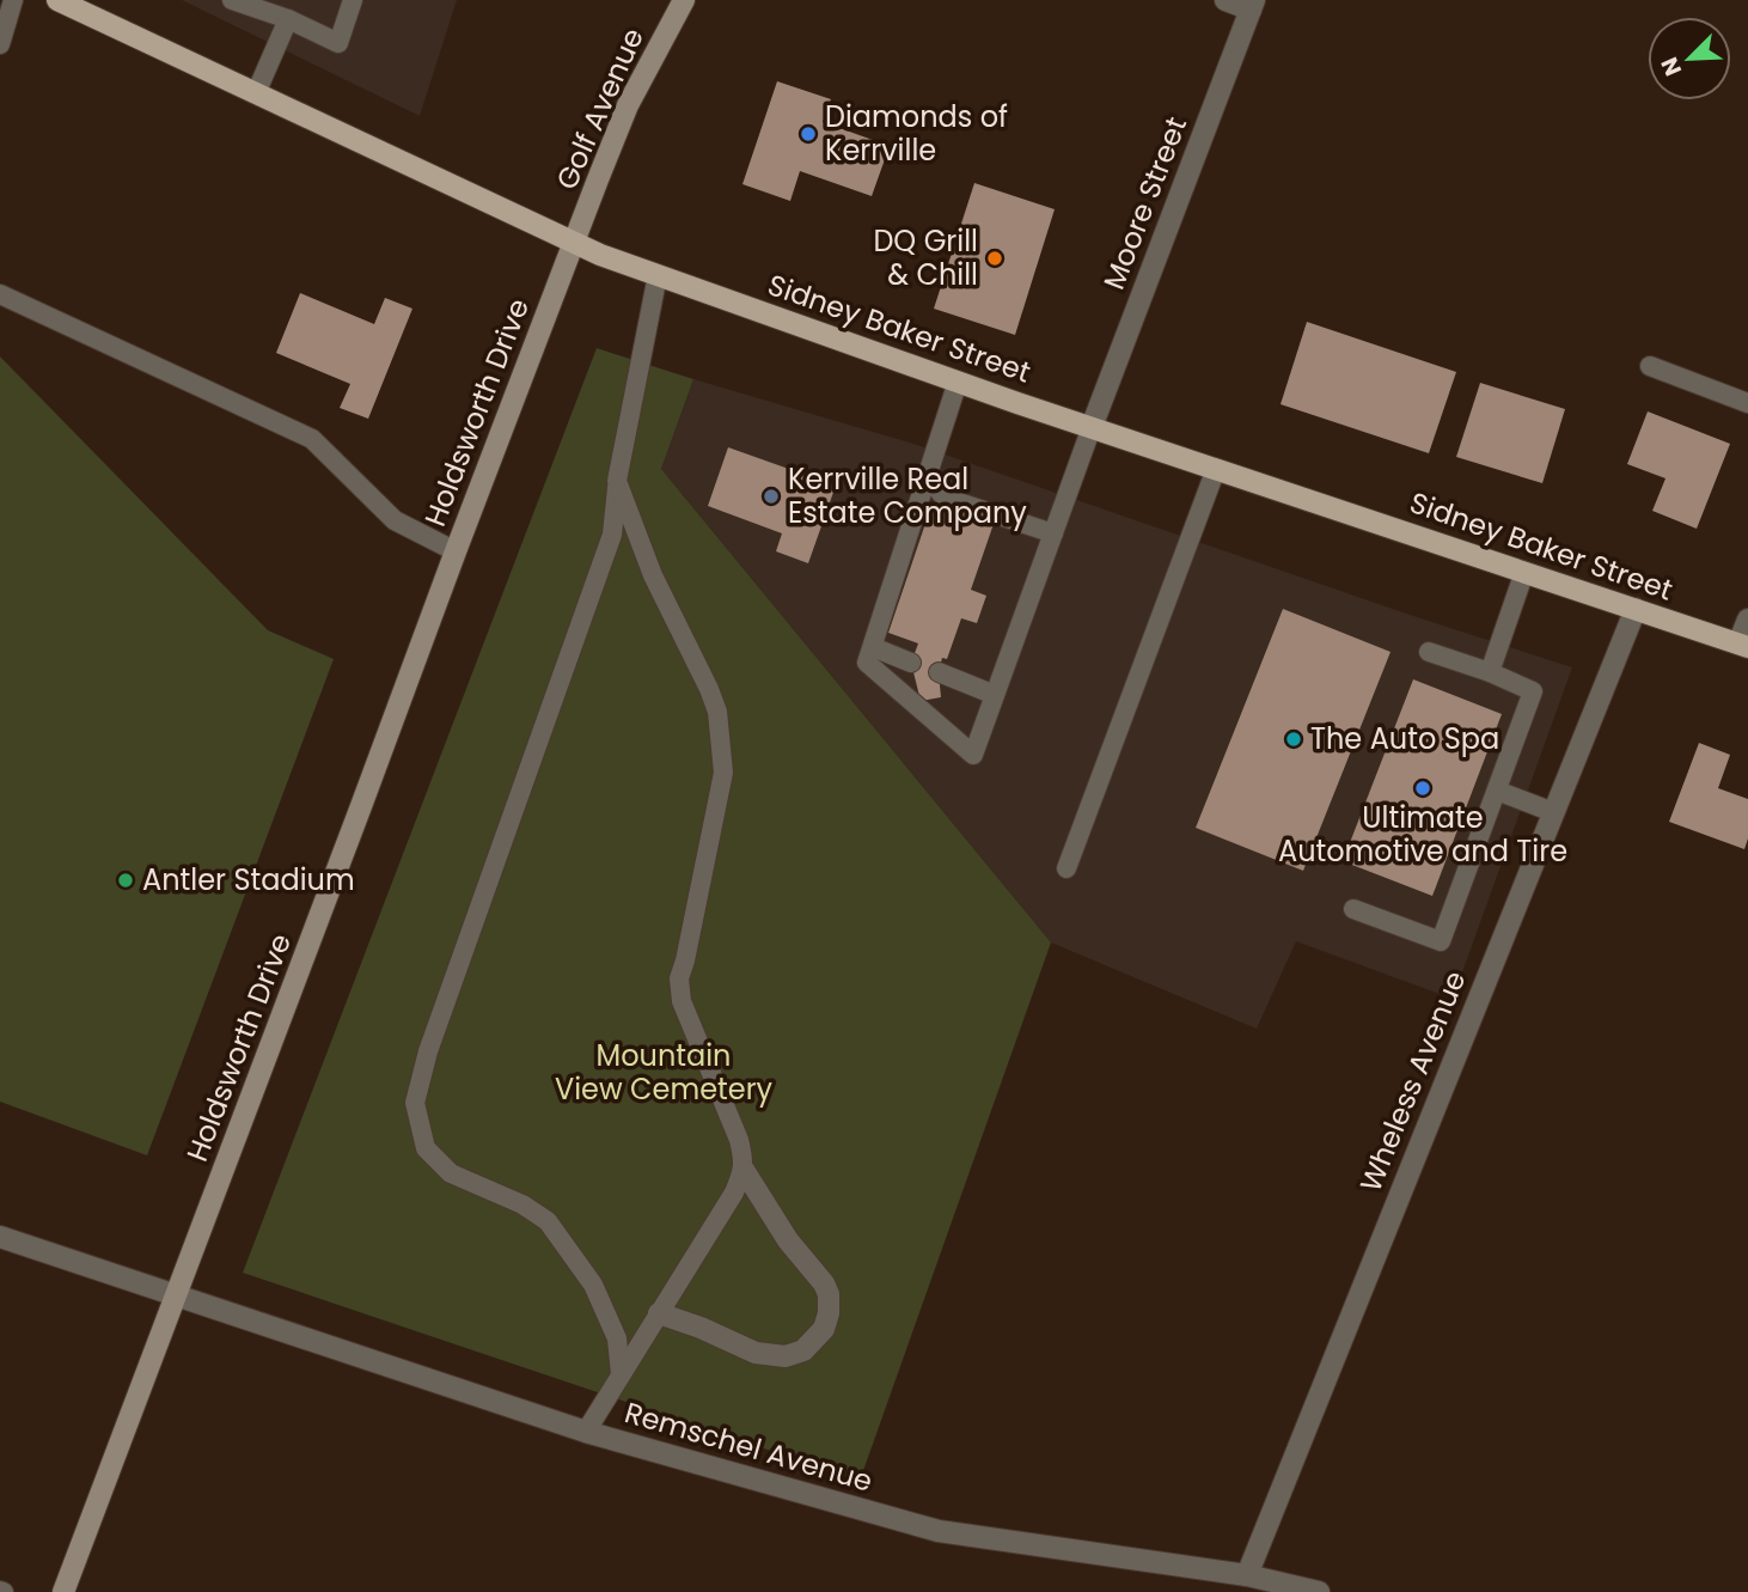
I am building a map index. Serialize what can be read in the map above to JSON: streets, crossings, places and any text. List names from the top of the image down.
{
  "streets": {
    "main road": ["Golf Avenue", "Sidney Baker Street", "Holdsworth Drive"],
    "street": ["Moore Street", "Wheless Avenue", "Remschel Avenue"]
  },
  "crossings": [
    ["Golf Avenue", "Sidney Baker Street"],
    ["Golf Avenue", "Holdsworth Drive"],
    ["Moore Street", "Sidney Baker Street"],
    ["Sidney Baker Street", "Holdsworth Drive"],
    ["Sidney Baker Street", "Wheless Avenue"],
    ["Holdsworth Drive", "Remschel Avenue"],
    ["Wheless Avenue", "Remschel Avenue"]
  ],
  "parks": ["Mountain View Cemetery"],
  "places": [
    "Diamonds of Kerrville",
    "DQ Grill & Chill",
    "Kerrville Real Estate Company",
    "The Auto Spa",
    "Ultimate Automotive and Tire",
    "Antler Stadium"
  ],
  "north": "bottom left"
}
